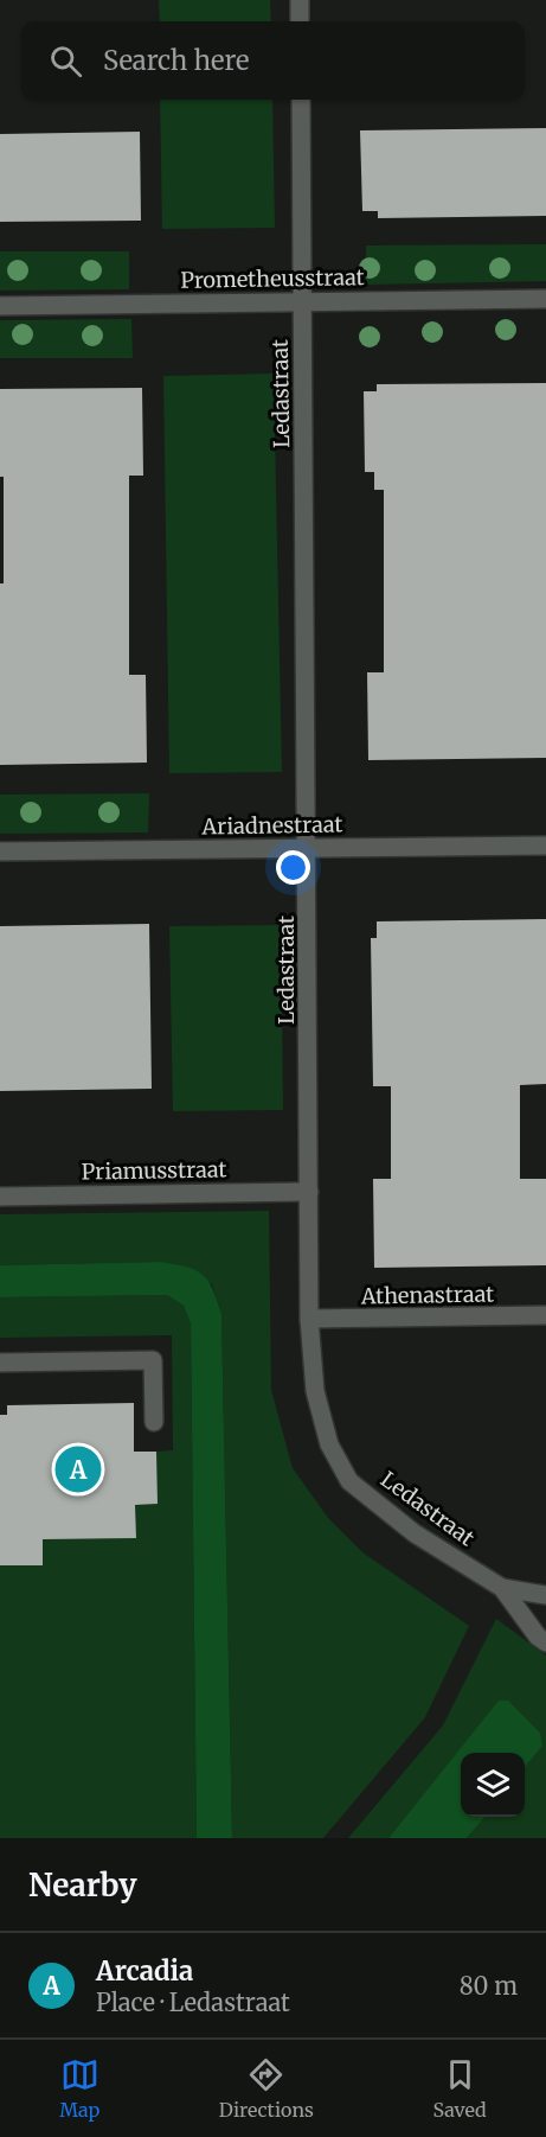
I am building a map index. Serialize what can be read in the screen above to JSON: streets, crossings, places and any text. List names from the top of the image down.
{
  "streets": {
    "street": [
      "Prometheusstraat",
      "Ledastraat",
      "Ariadnestraat",
      "Priamusstraat",
      "Athenastraat"
    ]
  },
  "crossings": [
    ["Prometheusstraat", "Ledastraat"],
    ["Ledastraat", "Ariadnestraat"],
    ["Ledastraat", "Priamusstraat"],
    ["Ledastraat", "Athenastraat"]
  ],
  "page": {
    "search": "Search here",
    "pins": "A",
    "heading": "Nearby",
    "list": [
      {
        "mark": "A",
        "name": "Arcadia",
        "note": "Place · Ledastraat",
        "value": "80 m"
      }
    ],
    "nav": ["Map", "Directions", "Saved"]
  }
}
